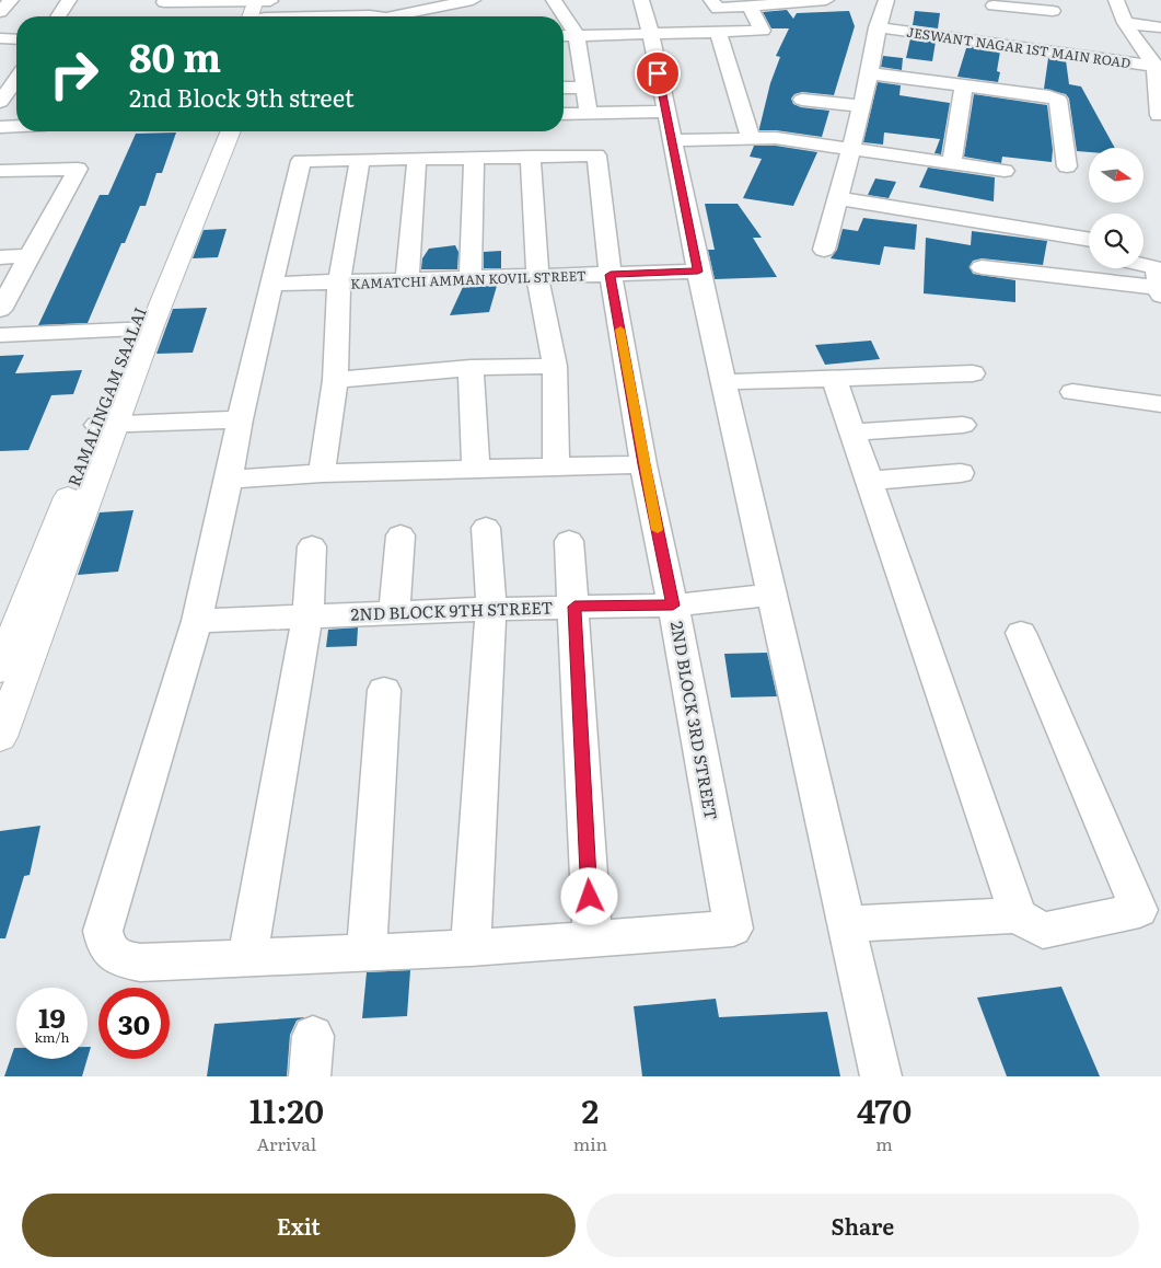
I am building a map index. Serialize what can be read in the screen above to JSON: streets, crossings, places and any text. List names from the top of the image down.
{
  "streets": {
    "main road": ["RAMALINGAM SAALAI"],
    "street": [
      "JESWANT NAGAR 1ST MAIN ROAD",
      "KAMATCHI AMMAN KOVIL STREET",
      "2ND BLOCK 9TH STREET",
      "2ND BLOCK 3RD STREET"
    ]
  },
  "crossings": [
    ["KAMATCHI AMMAN KOVIL STREET", "2ND BLOCK 3RD STREET"],
    ["2ND BLOCK 9TH STREET", "2ND BLOCK 3RD STREET"]
  ],
  "north": "right",
  "page": {
    "turn": ["80 m", "2nd Block 9th street"],
    "speed": "19 km/h",
    "limit": "30",
    "eta": [
      "11:20",
      "Arrival",
      "2",
      "min",
      "470",
      "m"
    ],
    "buttons": ["Exit", "Share"]
  }
}
